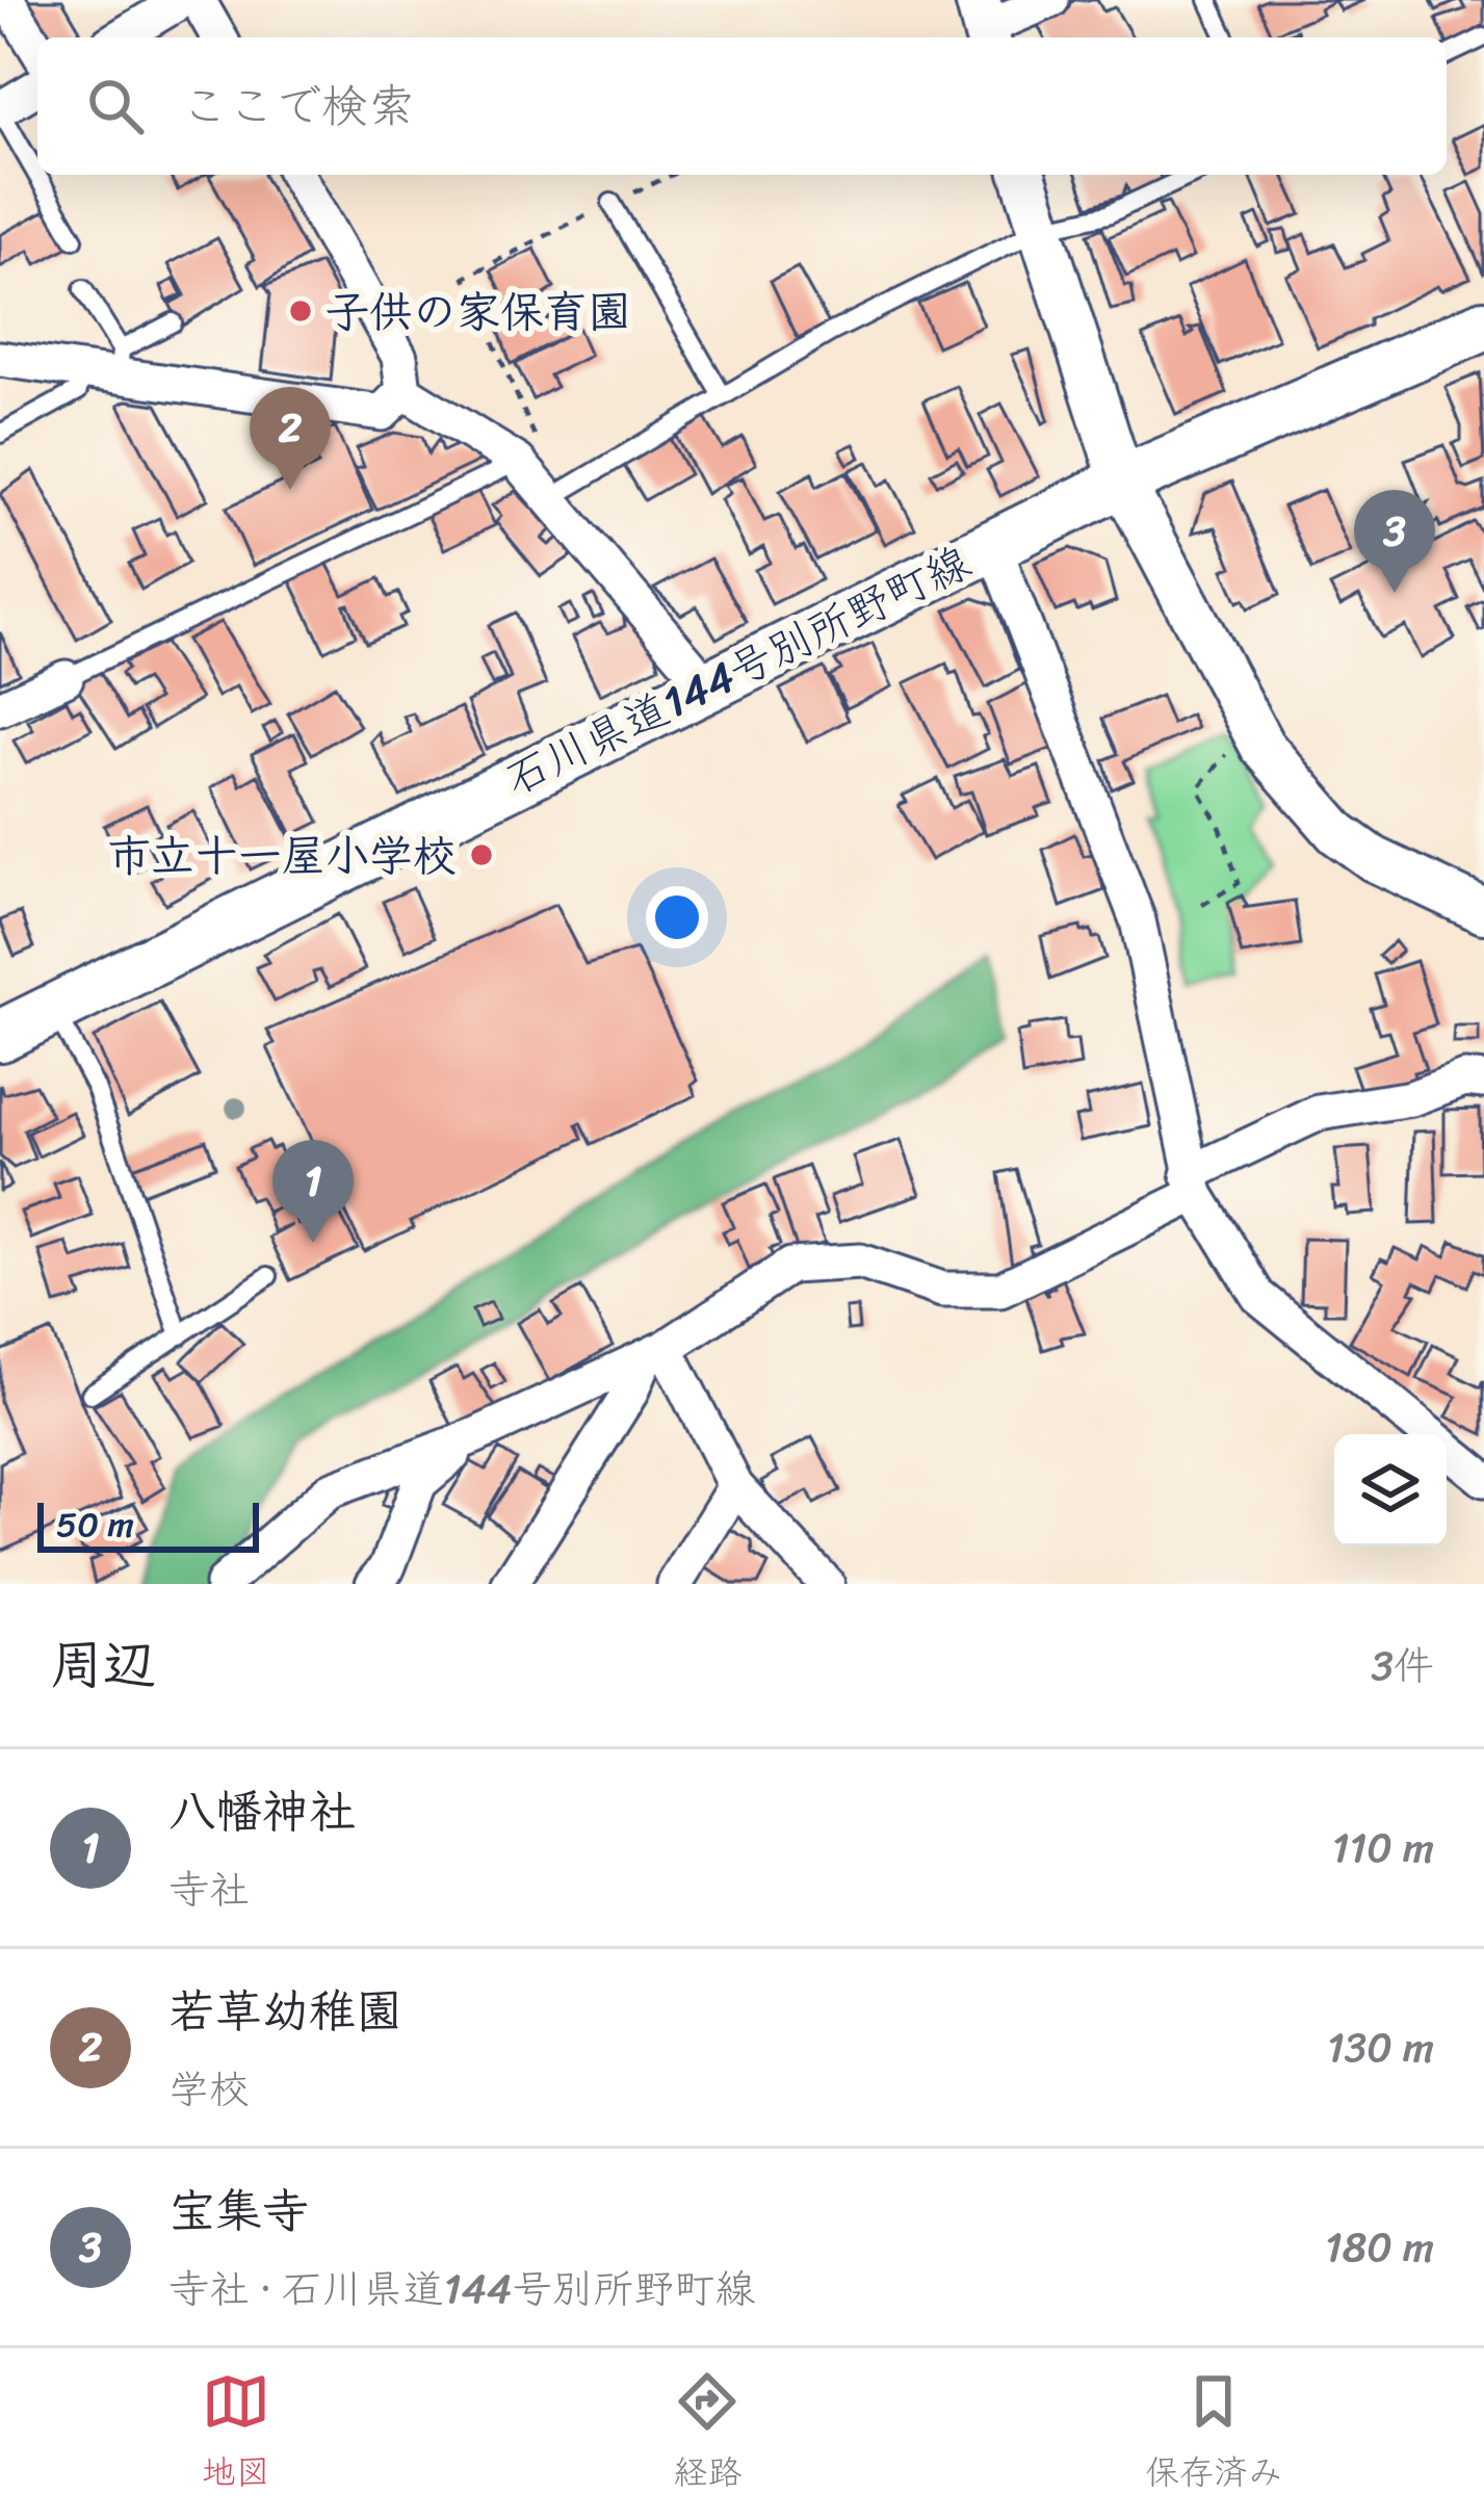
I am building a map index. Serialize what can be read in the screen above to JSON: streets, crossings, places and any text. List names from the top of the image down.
{
  "streets": {
    "main road": ["石川県道144号別所野町線"]
  },
  "places": ["子供の家保育園", "市立十一屋小学校"],
  "scale_bar": "50 m",
  "page": {
    "search": "ここで検索",
    "pins": ["2", "3", "1"],
    "scale": "50 m",
    "heading": ["周辺", "3件"],
    "list": [
      {
        "mark": "1",
        "name": "八幡神社",
        "note": "寺社",
        "value": "110 m"
      },
      {
        "mark": "2",
        "name": "若草幼稚園",
        "note": "学校",
        "value": "130 m"
      },
      {
        "mark": "3",
        "name": "宝集寺",
        "note": "寺社 · 石川県道144号別所野町線",
        "value": "180 m"
      }
    ],
    "nav": ["地図", "経路", "保存済み"]
  }
}
